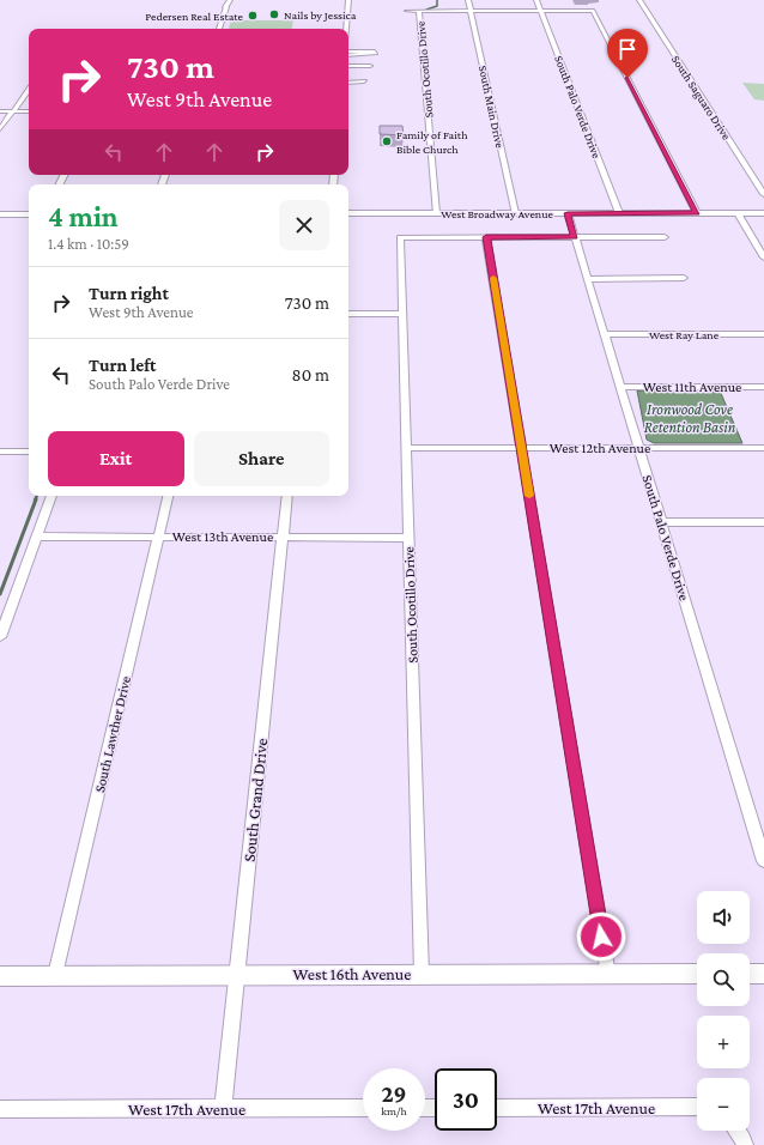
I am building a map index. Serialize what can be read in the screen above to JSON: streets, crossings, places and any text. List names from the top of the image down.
{
  "streets": {
    "main road": ["West Broadway Avenue", "West 16th Avenue"],
    "street": [
      "South Ocotillo Drive",
      "South Saguaro Drive",
      "South Main Drive",
      "South Palo Verde Drive",
      "West Ray Lane",
      "West 11th Avenue",
      "West 12th Avenue",
      "West 13th Avenue",
      "South Lawther Drive",
      "South Grand Drive",
      "West 17th Avenue"
    ]
  },
  "crossings": [
    ["South Ocotillo Drive", "West Broadway Avenue"],
    ["South Ocotillo Drive", "West 12th Avenue"],
    ["South Ocotillo Drive", "West 13th Avenue"],
    ["South Ocotillo Drive", "West 16th Avenue"],
    ["South Main Drive", "West Broadway Avenue"],
    ["South Palo Verde Drive", "West Broadway Avenue"],
    ["South Palo Verde Drive", "West Ray Lane"],
    ["South Palo Verde Drive", "West 11th Avenue"],
    ["South Palo Verde Drive", "West 12th Avenue"],
    ["West 13th Avenue", "South Lawther Drive"],
    ["West 13th Avenue", "South Grand Drive"],
    ["South Lawther Drive", "West 16th Avenue"],
    ["South Grand Drive", "West 16th Avenue"],
    ["South Grand Drive", "West 17th Avenue"]
  ],
  "water": ["Ironwood Cove Retention Basin"],
  "places": ["Nails by Jessica", "Pedersen Real Estate", "Family of Faith Bible Church"],
  "page": {
    "turn": ["730 m", "West 9th Avenue"],
    "heading": ["4 min", "1.4 km · 10:59"],
    "list": [
      {
        "name": "Turn right",
        "note": "West 9th Avenue",
        "value": "730 m"
      },
      {
        "name": "Turn left",
        "note": "South Palo Verde Drive",
        "value": "80 m"
      }
    ],
    "buttons": ["Exit", "Share"],
    "map_buttons": ["+", "−"],
    "speed": "29 km/h",
    "limit": "30"
  }
}
